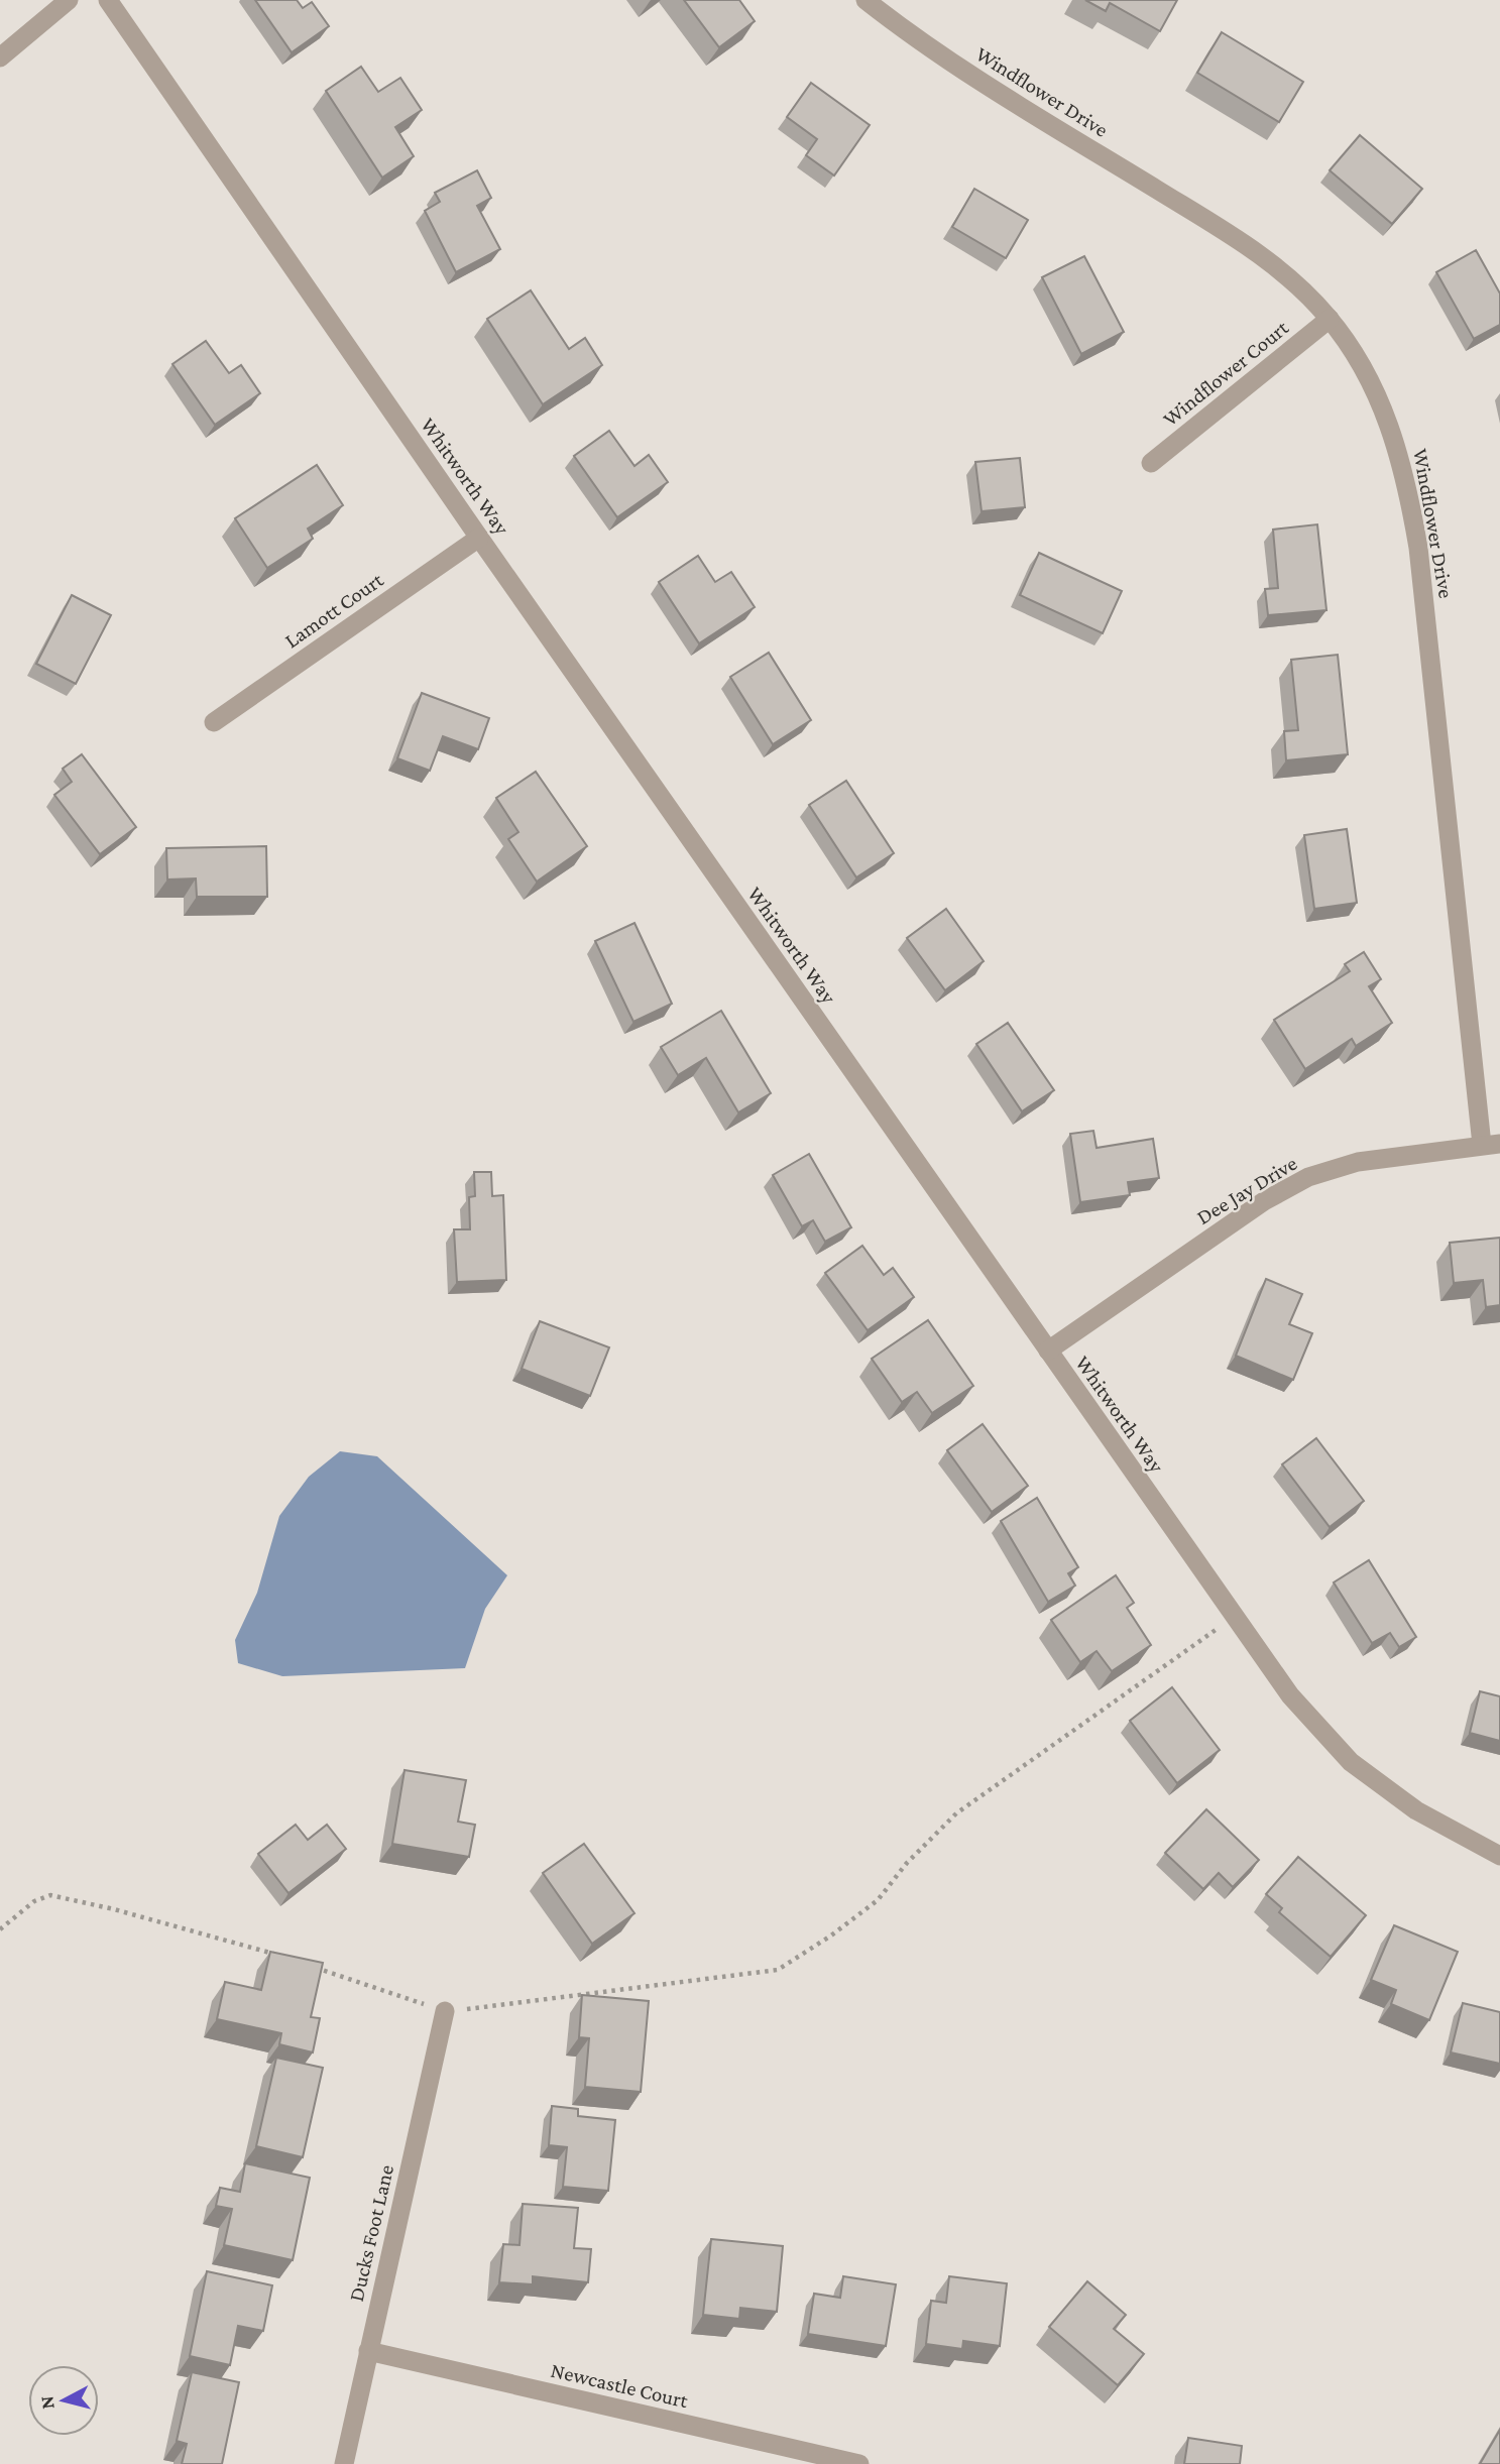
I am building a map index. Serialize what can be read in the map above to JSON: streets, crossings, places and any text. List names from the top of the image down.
{
  "streets": {
    "street": [
      "Windflower Drive",
      "Windflower Court",
      "Whitworth Way",
      "Lamott Court",
      "Dee Jay Drive",
      "Ducks Foot Lane",
      "Newcastle Court"
    ]
  },
  "crossings": [
    ["Windflower Drive", "Windflower Court"],
    ["Windflower Drive", "Dee Jay Drive"],
    ["Whitworth Way", "Lamott Court"],
    ["Whitworth Way", "Dee Jay Drive"],
    ["Ducks Foot Lane", "Newcastle Court"]
  ],
  "north": "left"
}
